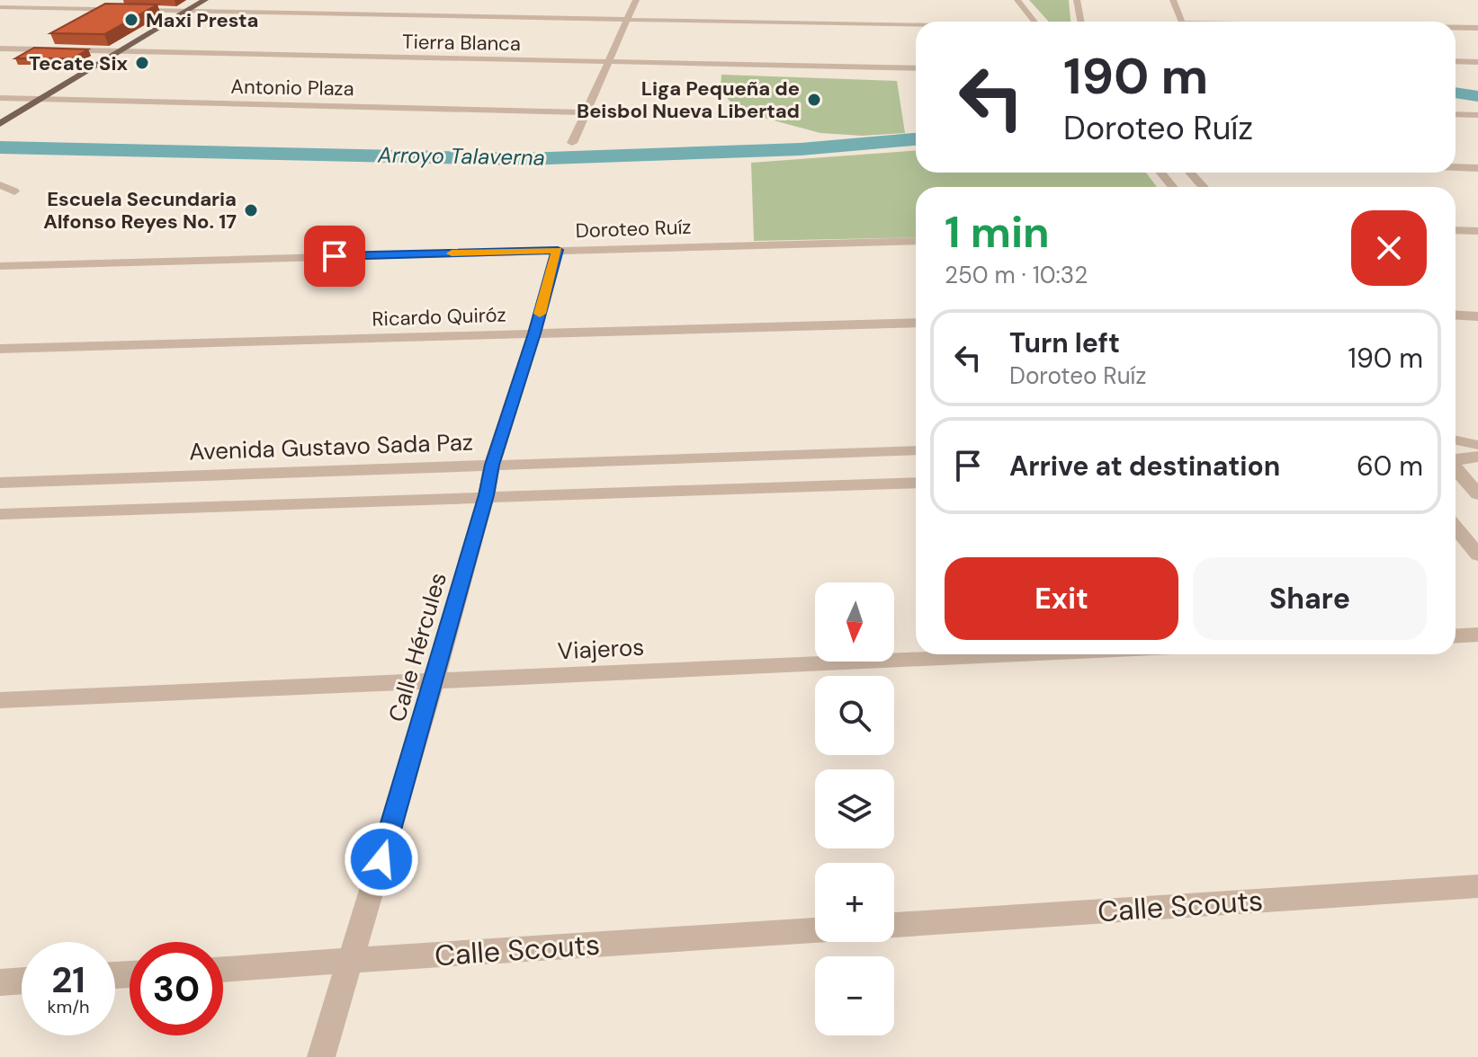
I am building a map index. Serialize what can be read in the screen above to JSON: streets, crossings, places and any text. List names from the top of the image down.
{
  "streets": {
    "street": [
      "Tierra Blanca",
      "Antonio Plaza",
      "Doroteo Ruíz",
      "Ricardo Quiróz",
      "Avenida Gustavo Sada Paz",
      "Calle Hércules",
      "Viajeros",
      "Calle Scouts"
    ]
  },
  "crossings": [
    ["Doroteo Ruíz", "Calle Hércules"],
    ["Ricardo Quiróz", "Calle Hércules"],
    ["Avenida Gustavo Sada Paz", "Calle Hércules"],
    ["Calle Hércules", "Viajeros"],
    ["Calle Hércules", "Calle Scouts"]
  ],
  "water": ["Arroyo Talaverna"],
  "places": [
    "Maxi Presta",
    "Tecate Six",
    "Liga Pequeña de Beisbol Nueva Libertad",
    "Escuela Secundaria Alfonso Reyes No. 17"
  ],
  "north": "bottom",
  "page": {
    "turn": ["190 m", "Doroteo Ruíz"],
    "heading": ["1 min", "250 m · 10:32"],
    "list": [
      {
        "name": "Turn left",
        "note": "Doroteo Ruíz",
        "value": "190 m"
      },
      {
        "name": "Arrive at destination",
        "value": "60 m"
      }
    ],
    "buttons": ["Exit", "Share"],
    "map_buttons": ["+", "−"],
    "speed": "21 km/h",
    "limit": "30"
  }
}
